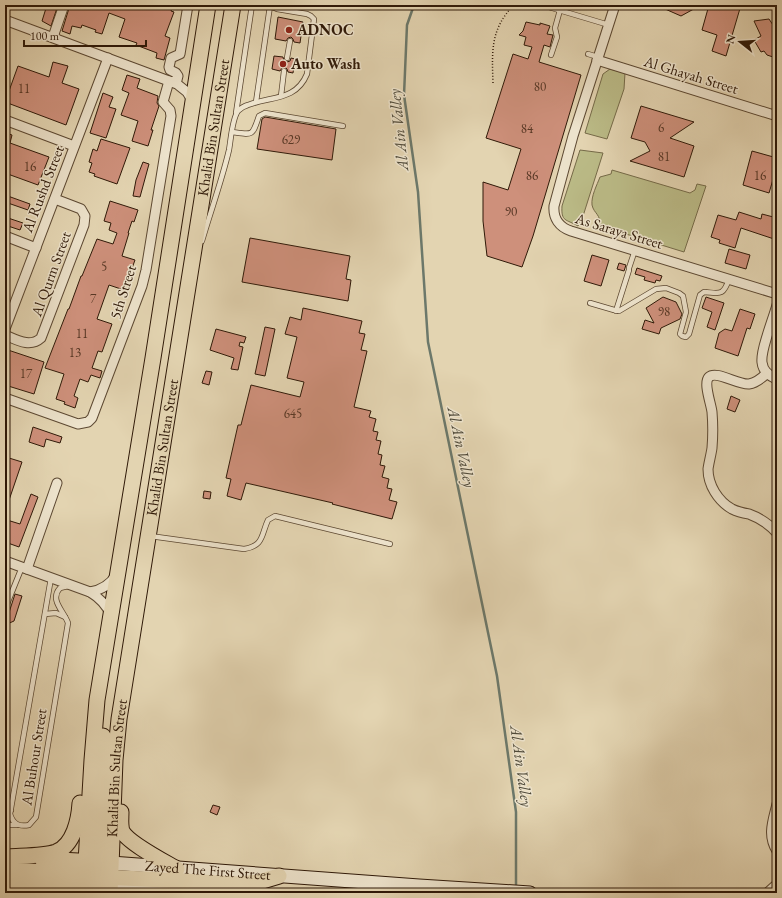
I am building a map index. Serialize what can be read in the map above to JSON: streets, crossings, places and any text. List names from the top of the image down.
{
  "streets": {
    "main road": ["Khalid Bin Sultan Street", "Zayed The First Street"],
    "street": [
      "Al Ghayah Street",
      "Al Rushd Street",
      "As Saraya Street",
      "Al Qurm Street",
      "5th Street"
    ],
    "lane": ["Al Buhour Street"]
  },
  "crossings": [
    ["Al Ghayah Street", "As Saraya Street"],
    ["Khalid Bin Sultan Street", "Zayed The First Street"],
    ["Al Rushd Street", "Al Qurm Street"]
  ],
  "water": ["Al Ain Valley"],
  "places": ["ADNOC", "Auto Wash"],
  "house_numbers": [
    "80",
    "11",
    "6",
    "84",
    "629",
    "81",
    "16",
    "86",
    "16",
    "90",
    "5",
    "7",
    "98",
    "11",
    "13",
    "17",
    "645"
  ],
  "scale_bar": "100 m",
  "north": "left"
}
